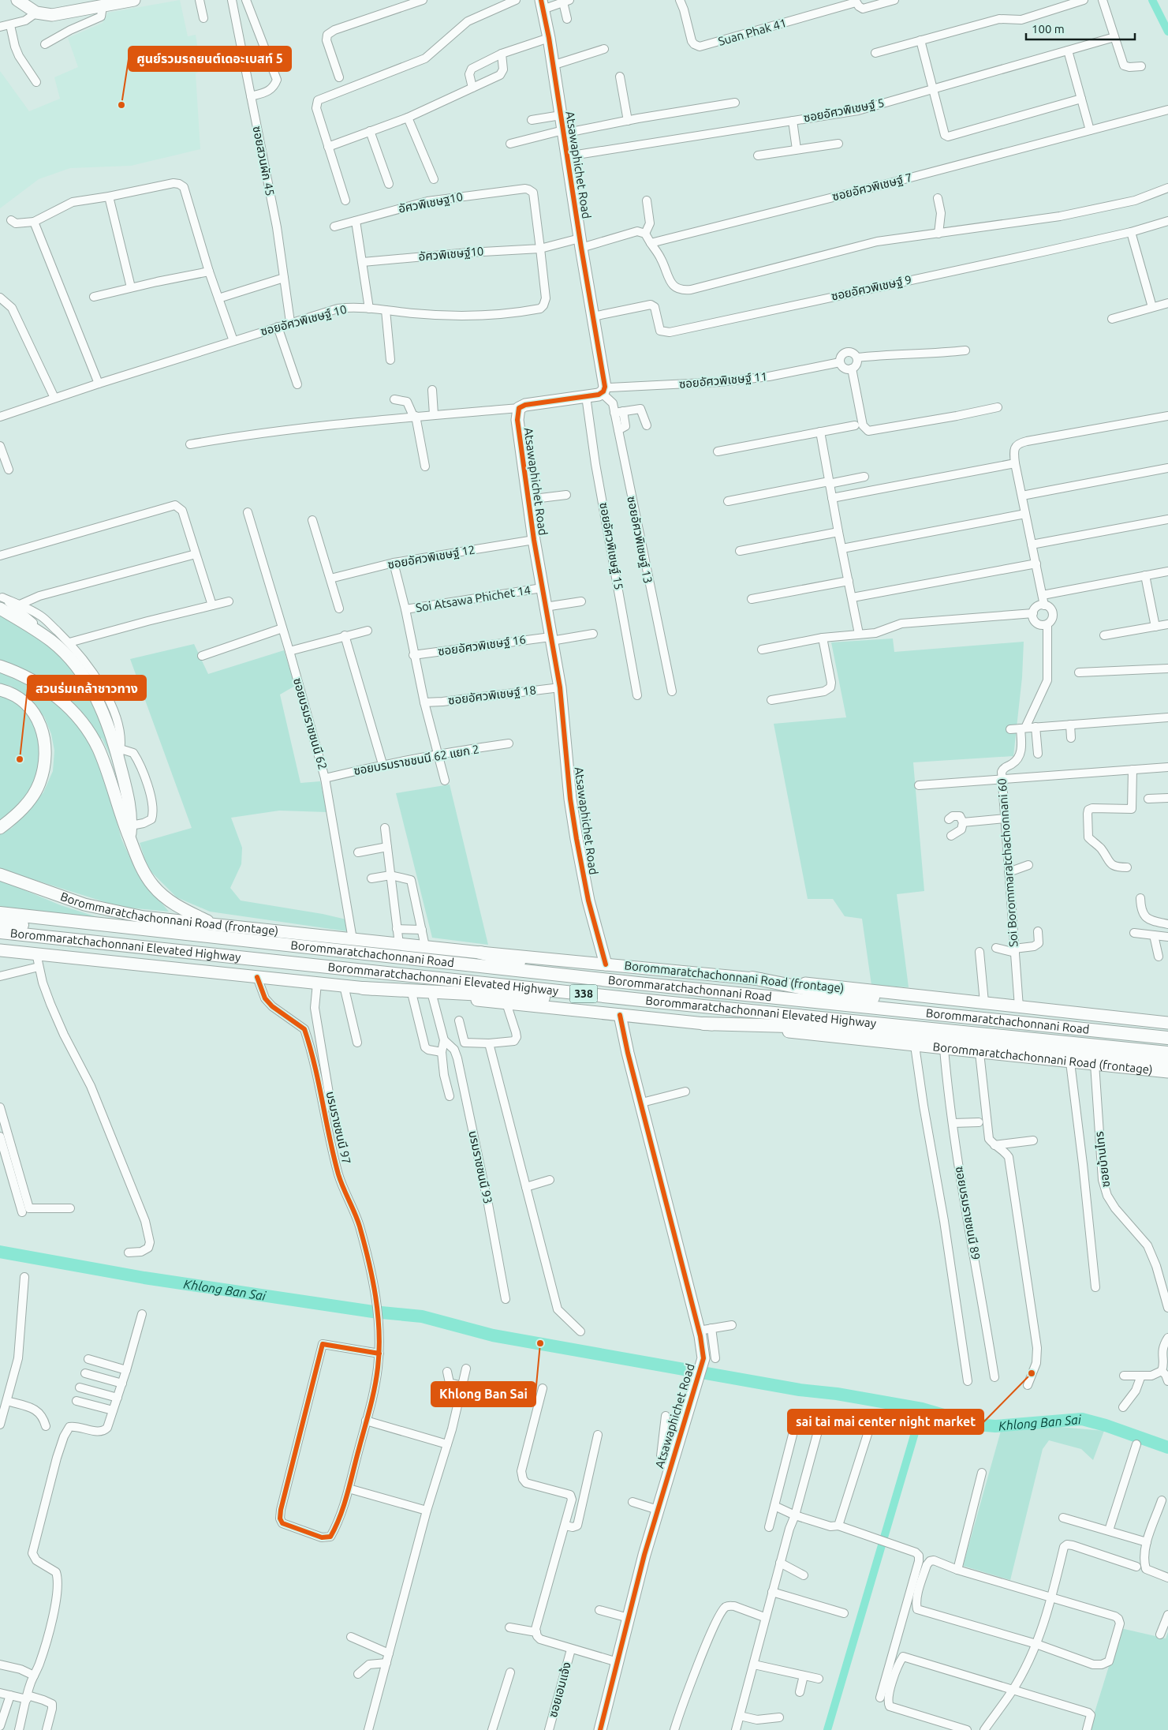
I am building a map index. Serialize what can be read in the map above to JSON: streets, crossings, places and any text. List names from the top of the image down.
{
  "streets": {
    "main road": [
      "Atsawaphichet Road",
      "Borommaratchachonnani Road (frontage)",
      "Borommaratchachonnani Elevated Highway",
      "Borommaratchachonnani Road",
      "338"
    ],
    "street": [
      "Suan Phak 41",
      "ซอยอัศวพิเชษฐ์ 5",
      "ซอยสวนผัก 45",
      "ซอยอัศวพิเชษฐ์ 7",
      "อัศวพิเชษฐ10",
      "อัศวพิเชษฐ์10",
      "ซอยอัศวพิเชษฐ์ 9",
      "ซอยอัศวพิเชษฐ์ 10",
      "ซอยอัศวพิเชษฐ์ 11",
      "ซอยอัศวพิเชษฐ์ 13",
      "ซอยอัศวพิเชษฐ์ 15",
      "ซอยอัศวพิเชษฐ์ 12",
      "Soi Atsawa Phichet 14",
      "ซอยอัศวพิเชษฐ์ 16",
      "ซอยอัศวพิเชษฐ์ 18",
      "ซอยบรมราชชนนี 62",
      "ซอยบรมราชชนนี 62 แยก 2",
      "Soi Borommaratchachonnani 60",
      "บรมราชชนนี 97",
      "ซอยบ้านไทร",
      "บรมราชชนนี 93",
      "ซอยบรมราชชนนี 89",
      "ซอยเอมแจ้ง"
    ]
  },
  "crossings": [
    ["ซอยอัศวพิเชษฐ์ 5", "Atsawaphichet Road"],
    ["ซอยสวนผัก 45", "ซอยอัศวพิเชษฐ์ 10"],
    ["Atsawaphichet Road", "ซอยอัศวพิเชษฐ์ 9"],
    ["Atsawaphichet Road", "ซอยอัศวพิเชษฐ์ 11"],
    ["Atsawaphichet Road", "ซอยอัศวพิเชษฐ์ 13"],
    ["Atsawaphichet Road", "ซอยอัศวพิเชษฐ์ 12"],
    ["Atsawaphichet Road", "Soi Atsawa Phichet 14"],
    ["Atsawaphichet Road", "ซอยอัศวพิเชษฐ์ 16"],
    ["Atsawaphichet Road", "ซอยอัศวพิเชษฐ์ 18"],
    ["Atsawaphichet Road", "Borommaratchachonnani Road (frontage)"],
    ["อัศวพิเชษฐ10", "อัศวพิเชษฐ์10"],
    ["อัศวพิเชษฐ10", "ซอยอัศวพิเชษฐ์ 10"],
    ["อัศวพิเชษฐ์10", "ซอยอัศวพิเชษฐ์ 10"],
    ["ซอยอัศวพิเชษฐ์ 11", "ซอยอัศวพิเชษฐ์ 13"],
    ["ซอยบรมราชชนนี 62", "ซอยบรมราชชนนี 62 แยก 2"],
    ["ซอยบรมราชชนนี 62", "Borommaratchachonnani Road (frontage)"],
    ["Soi Borommaratchachonnani 60", "Borommaratchachonnani Road (frontage)"],
    ["Borommaratchachonnani Road (frontage)", "บรมราชชนนี 97"],
    ["Borommaratchachonnani Road (frontage)", "ซอยบ้านไทร"],
    ["Borommaratchachonnani Road (frontage)", "ซอยบรมราชชนนี 89"]
  ],
  "water": ["Khlong Ban Sai"],
  "places": [
    "ศูนย์รวมรถยนต์เดอะเบสท์ 5",
    "สวนร่มเกล้าชาวทาง",
    "Khlong Ban Sai",
    "sai tai mai center night market"
  ],
  "scale_bar": "100 m"
}
